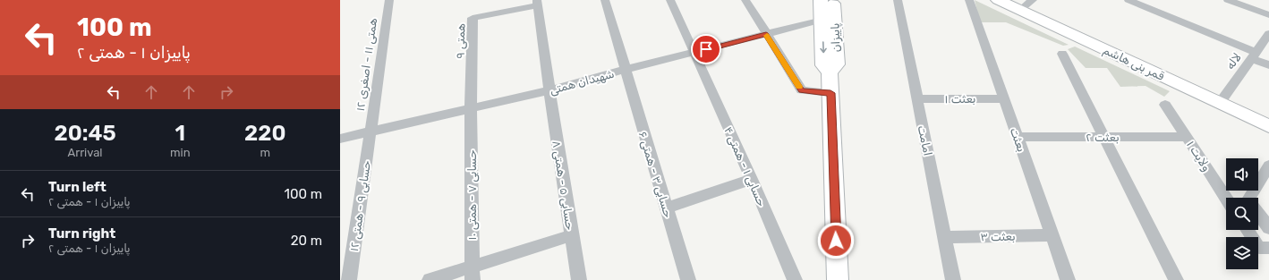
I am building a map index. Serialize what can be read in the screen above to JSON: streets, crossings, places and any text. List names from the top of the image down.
{
  "streets": {
    "street": [
      "پاییزان",
      "همتی ۹",
      "لاله",
      "قمر بنی هاشم",
      "همتی ۱۱ - اصغری ۱۲",
      "شهیدان همتی",
      "بعثت ۱",
      "بعثت ۲",
      "بعثت",
      "امامت",
      "ولایت ۱",
      "حسابی ۱ - همتی ۴",
      "حسابی ۳ - همتی ۶",
      "حسابی ۵ - همتی ۸",
      "حسابی ۷ - همتی ۱۰",
      "حسابی ۹ - همتی ۱۲",
      "بعثت ۳"
    ]
  },
  "crossings": [
    ["پاییزان", "شهیدان همتی"],
    ["همتی ۹", "شهیدان همتی"],
    ["همتی ۹", "حسابی ۵ - همتی ۸"],
    ["همتی ۹", "حسابی ۷ - همتی ۱۰"],
    ["لاله", "قمر بنی هاشم"],
    ["همتی ۱۱ - اصغری ۱۲", "شهیدان همتی"],
    ["همتی ۱۱ - اصغری ۱۲", "حسابی ۹ - همتی ۱۲"],
    ["شهیدان همتی", "حسابی ۱ - همتی ۴"],
    ["شهیدان همتی", "حسابی ۳ - همتی ۶"],
    ["شهیدان همتی", "حسابی ۵ - همتی ۸"],
    ["شهیدان همتی", "حسابی ۷ - همتی ۱۰"],
    ["شهیدان همتی", "حسابی ۹ - همتی ۱۲"],
    ["بعثت ۱", "بعثت"],
    ["بعثت ۱", "امامت"],
    ["بعثت ۲", "بعثت"],
    ["بعثت ۲", "ولایت ۱"],
    ["بعثت", "بعثت ۳"],
    ["امامت", "بعثت ۳"]
  ],
  "page": {
    "turn": ["100 m", "پاییزان ۱ - همتی ۲"],
    "eta": [
      "20:45",
      "Arrival",
      "1",
      "min",
      "220",
      "m"
    ],
    "list": [
      {
        "name": "Turn left",
        "note": "پاییزان ۱ - همتی ۲",
        "value": "100 m"
      },
      {
        "name": "Turn right",
        "note": "پاییزان ۱ - همتی ۲",
        "value": "20 m"
      }
    ]
  }
}
